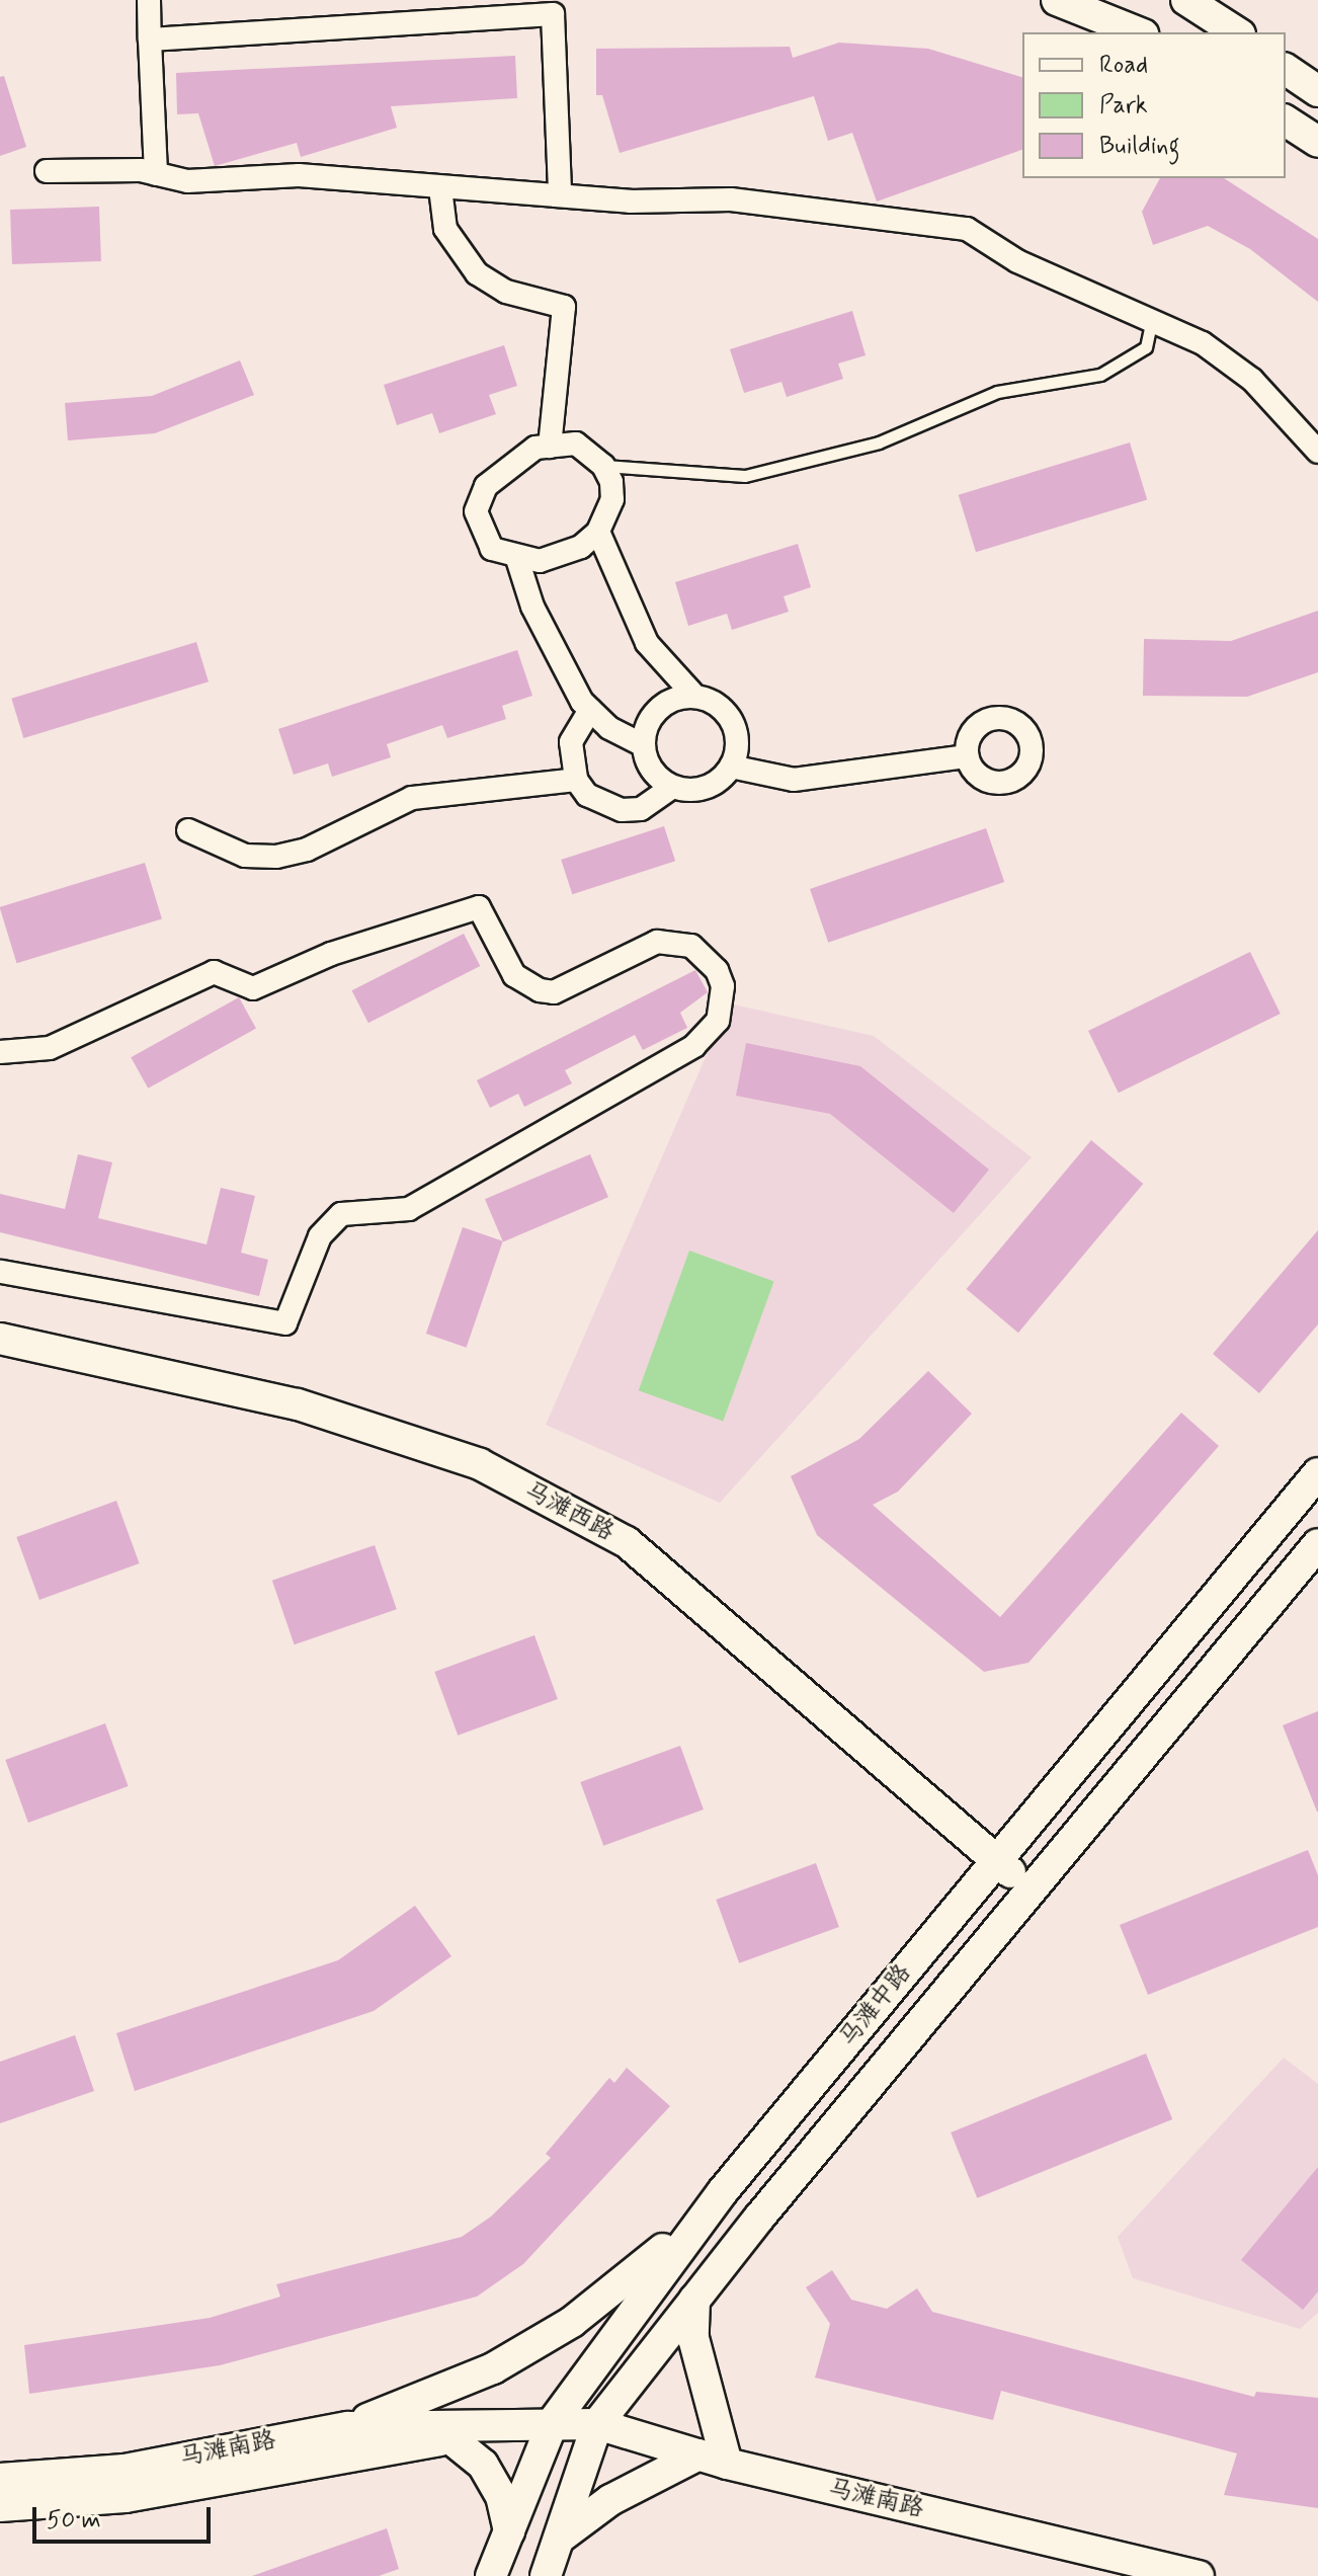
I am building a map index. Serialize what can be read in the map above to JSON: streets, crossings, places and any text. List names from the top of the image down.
{
  "streets": {
    "main road": ["马滩西路", "马滩中路", "马滩南路"]
  },
  "crossings": [
    ["马滩西路", "马滩中路"],
    ["马滩中路", "马滩南路"]
  ],
  "legend": ["Road", "Park", "Building"],
  "scale_bar": "50 m"
}
